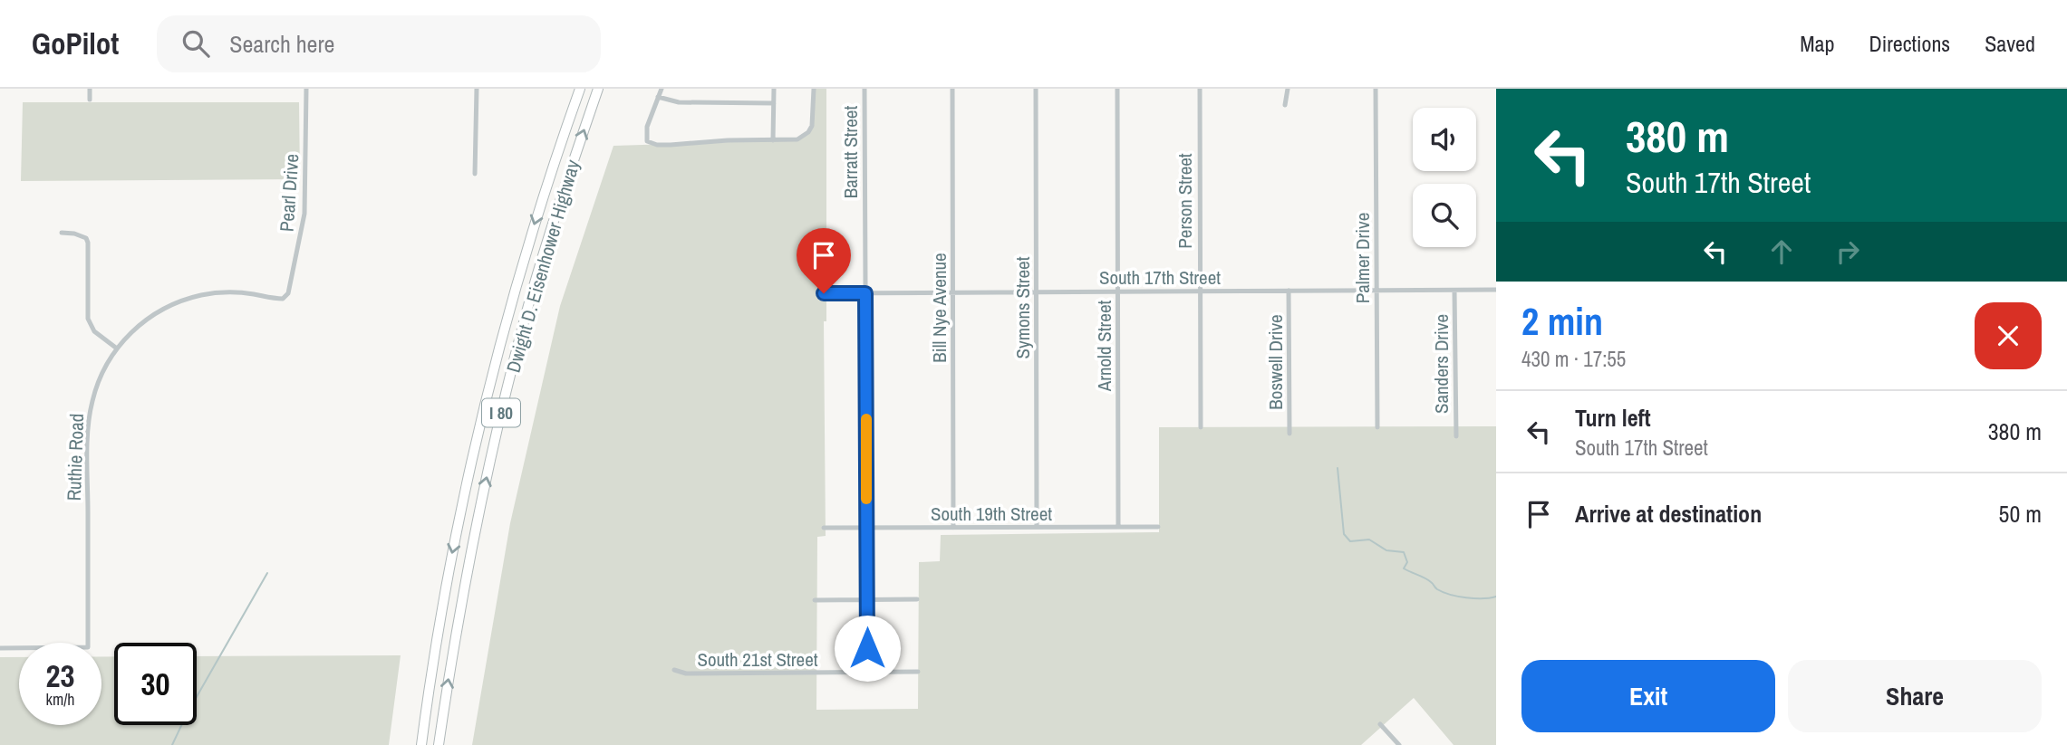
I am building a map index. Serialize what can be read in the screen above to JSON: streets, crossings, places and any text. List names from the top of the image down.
{
  "streets": {
    "highway": ["Dwight D. Eisenhower Highway", "I 80"],
    "street": [
      "Barratt Street",
      "Pearl Drive",
      "Person Street",
      "Palmer Drive",
      "South 17th Street",
      "Bill Nye Avenue",
      "Symons Street",
      "Arnold Street",
      "Boswell Drive",
      "Sanders Drive",
      "Ruthie Road",
      "South 19th Street",
      "South 21st Street"
    ]
  },
  "crossings": [
    ["Barratt Street", "South 17th Street"],
    ["Barratt Street", "South 19th Street"],
    ["Barratt Street", "South 21st Street"],
    ["Pearl Drive", "Ruthie Road"],
    ["Person Street", "South 17th Street"],
    ["Palmer Drive", "South 17th Street"],
    ["South 17th Street", "Bill Nye Avenue"],
    ["South 17th Street", "Symons Street"],
    ["South 17th Street", "Arnold Street"],
    ["South 17th Street", "Boswell Drive"],
    ["South 17th Street", "Sanders Drive"],
    ["Bill Nye Avenue", "South 19th Street"],
    ["Symons Street", "South 19th Street"],
    ["Arnold Street", "South 19th Street"]
  ],
  "page": {
    "header": "GoPilot",
    "search": "Search here",
    "nav": ["Map", "Directions", "Saved"],
    "turn": ["380 m", "South 17th Street"],
    "heading": ["2 min", "430 m · 17:55"],
    "list": [
      {
        "name": "Turn left",
        "note": "South 17th Street",
        "value": "380 m"
      },
      {
        "name": "Arrive at destination",
        "value": "50 m"
      }
    ],
    "speed": "23 km/h",
    "limit": "30",
    "buttons": ["Exit", "Share"]
  }
}
